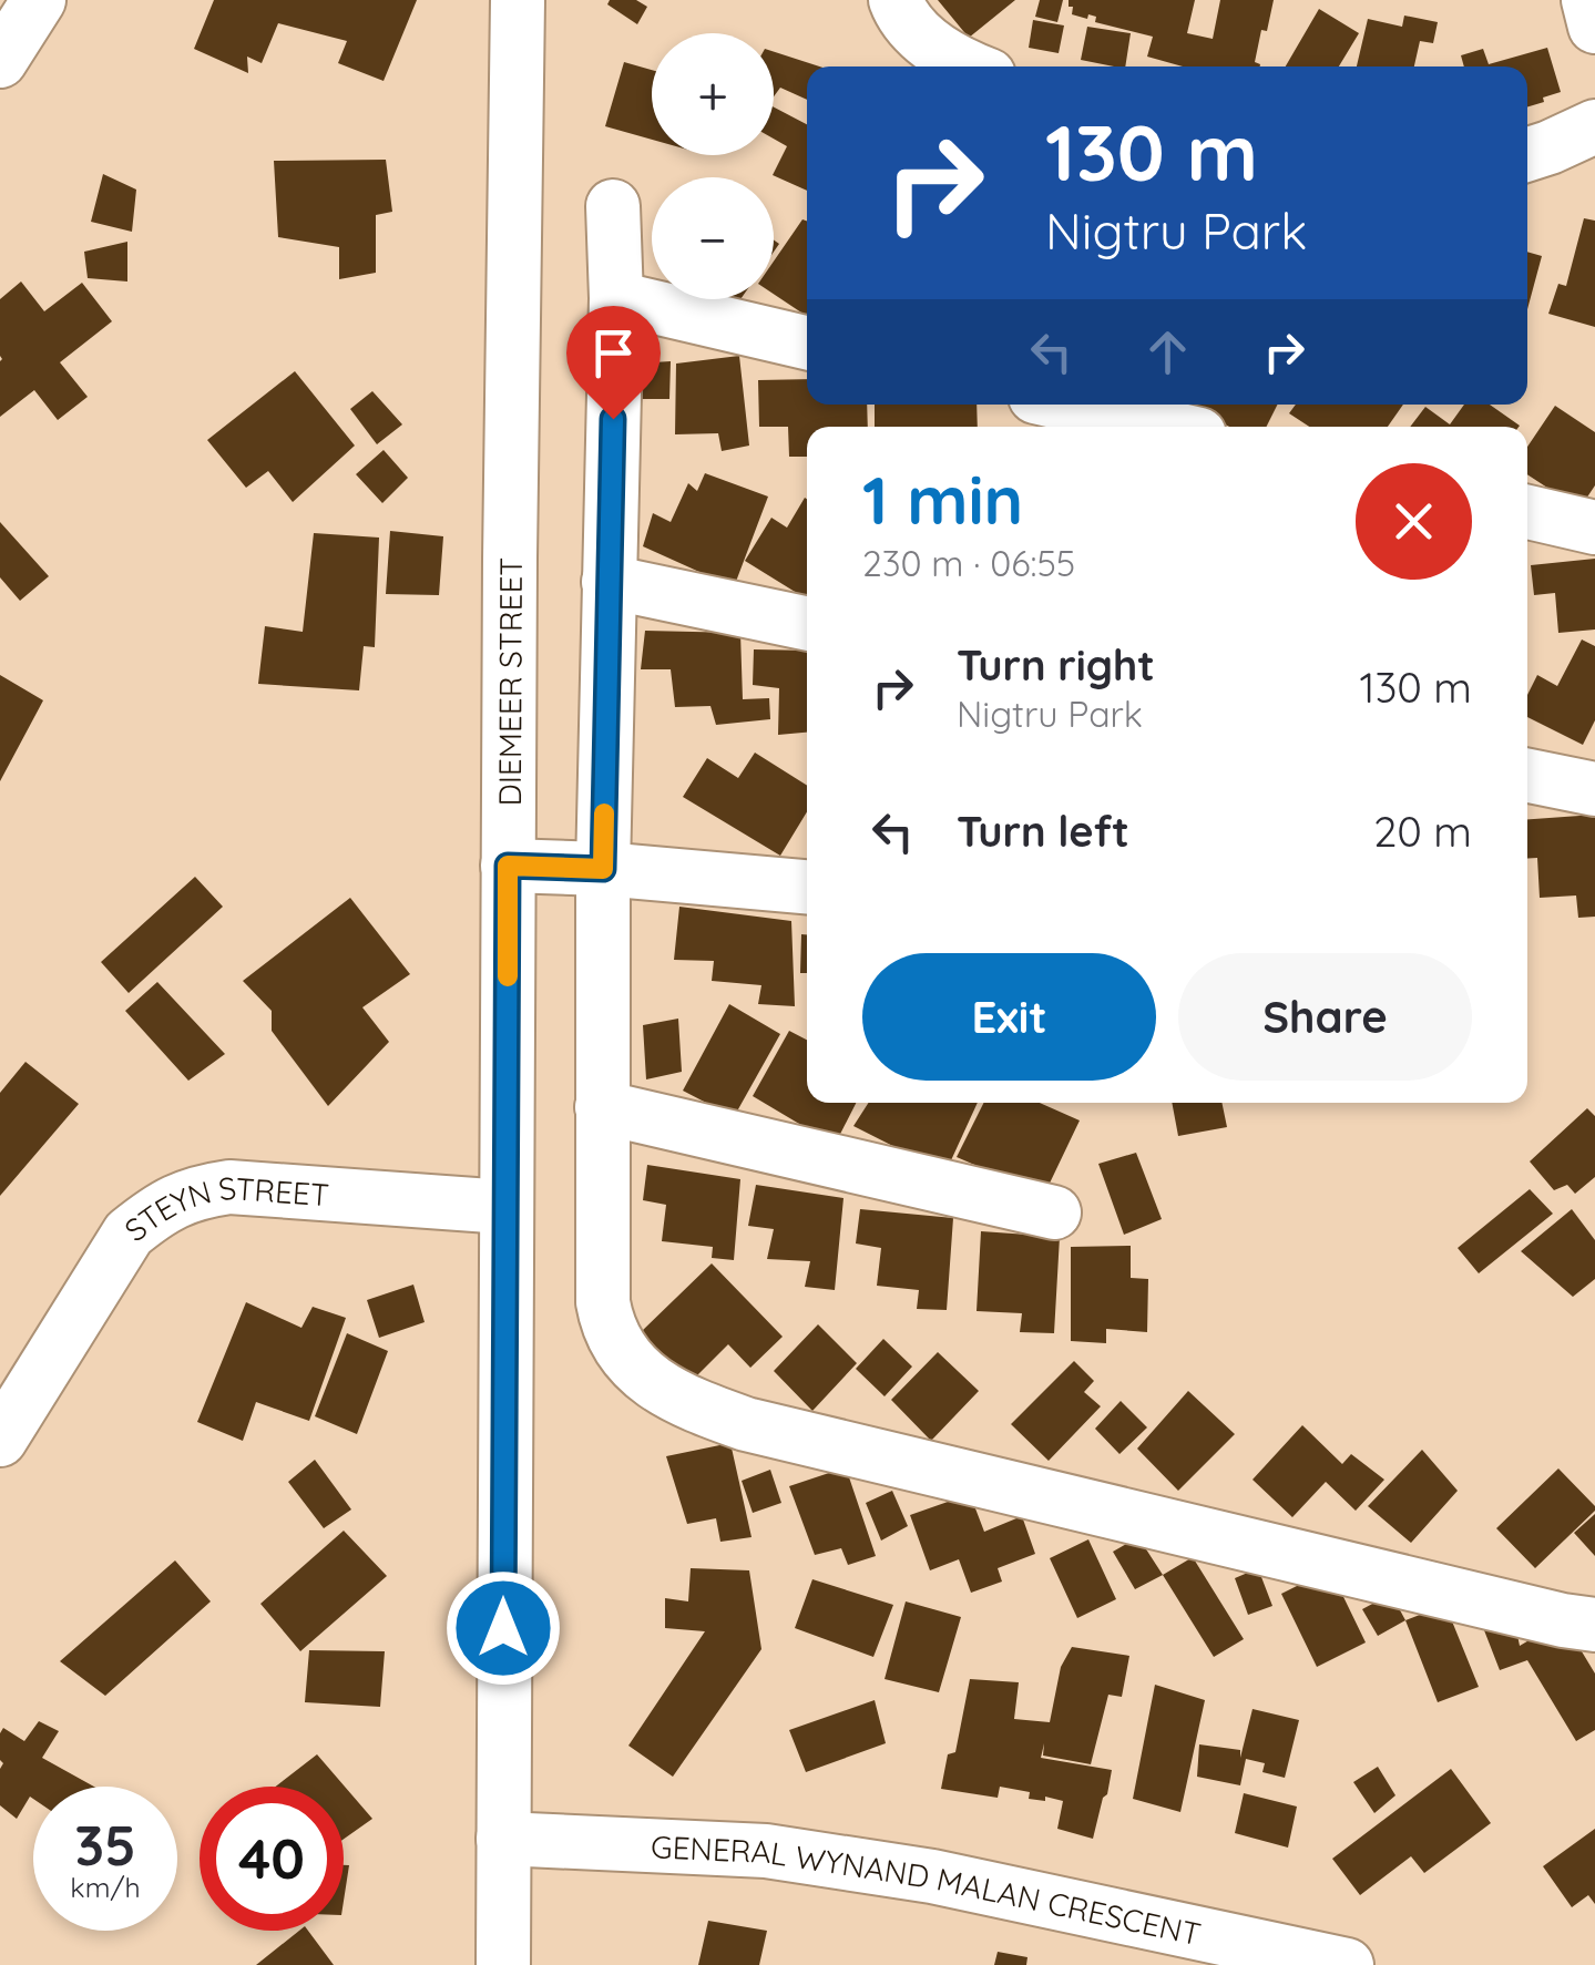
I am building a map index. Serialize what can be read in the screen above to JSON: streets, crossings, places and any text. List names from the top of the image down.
{
  "streets": {
    "street": ["DIEMEER STREET", "STEYN STREET", "GENERAL WYNAND MALAN CRESCENT"]
  },
  "crossings": [
    ["DIEMEER STREET", "STEYN STREET"],
    ["DIEMEER STREET", "GENERAL WYNAND MALAN CRESCENT"]
  ],
  "page": {
    "map_buttons": ["+", "−"],
    "turn": ["130 m", "Nigtru Park"],
    "heading": ["1 min", "230 m · 06:55"],
    "list": [
      {
        "name": "Turn right",
        "note": "Nigtru Park",
        "value": "130 m"
      },
      {
        "name": "Turn left",
        "value": "20 m"
      }
    ],
    "buttons": ["Exit", "Share"],
    "speed": "35 km/h",
    "limit": "40"
  }
}
